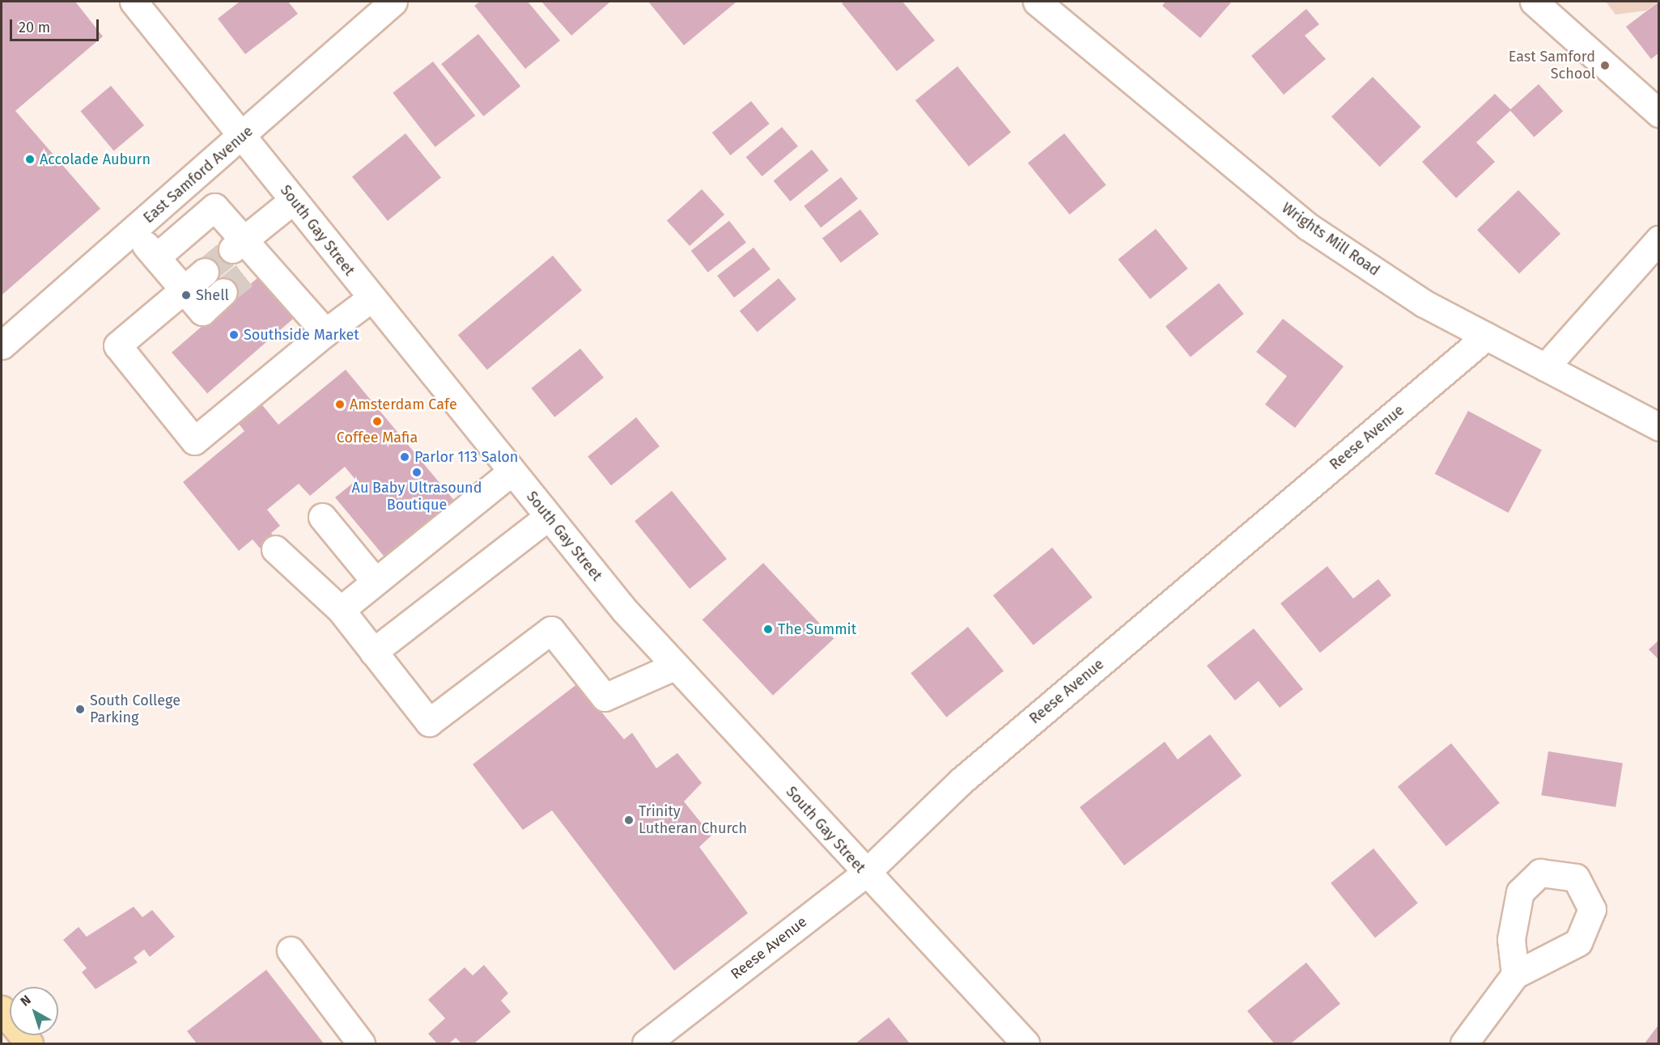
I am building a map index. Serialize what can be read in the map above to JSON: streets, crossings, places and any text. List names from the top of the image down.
{
  "streets": {
    "street": [
      "East Samford Avenue",
      "South Gay Street",
      "Wrights Mill Road",
      "Reese Avenue"
    ]
  },
  "crossings": [
    ["East Samford Avenue", "South Gay Street"],
    ["South Gay Street", "Reese Avenue"],
    ["Wrights Mill Road", "Reese Avenue"]
  ],
  "places": [
    "East Samford School",
    "Accolade Auburn",
    "Shell",
    "Southside Market",
    "Amsterdam Cafe",
    "Coffee Mafia",
    "Parlor 113 Salon",
    "Au Baby Ultrasound Boutique",
    "The Summit",
    "South College Parking",
    "Trinity Lutheran Church"
  ],
  "scale_bar": "20 m",
  "north": "top left"
}
